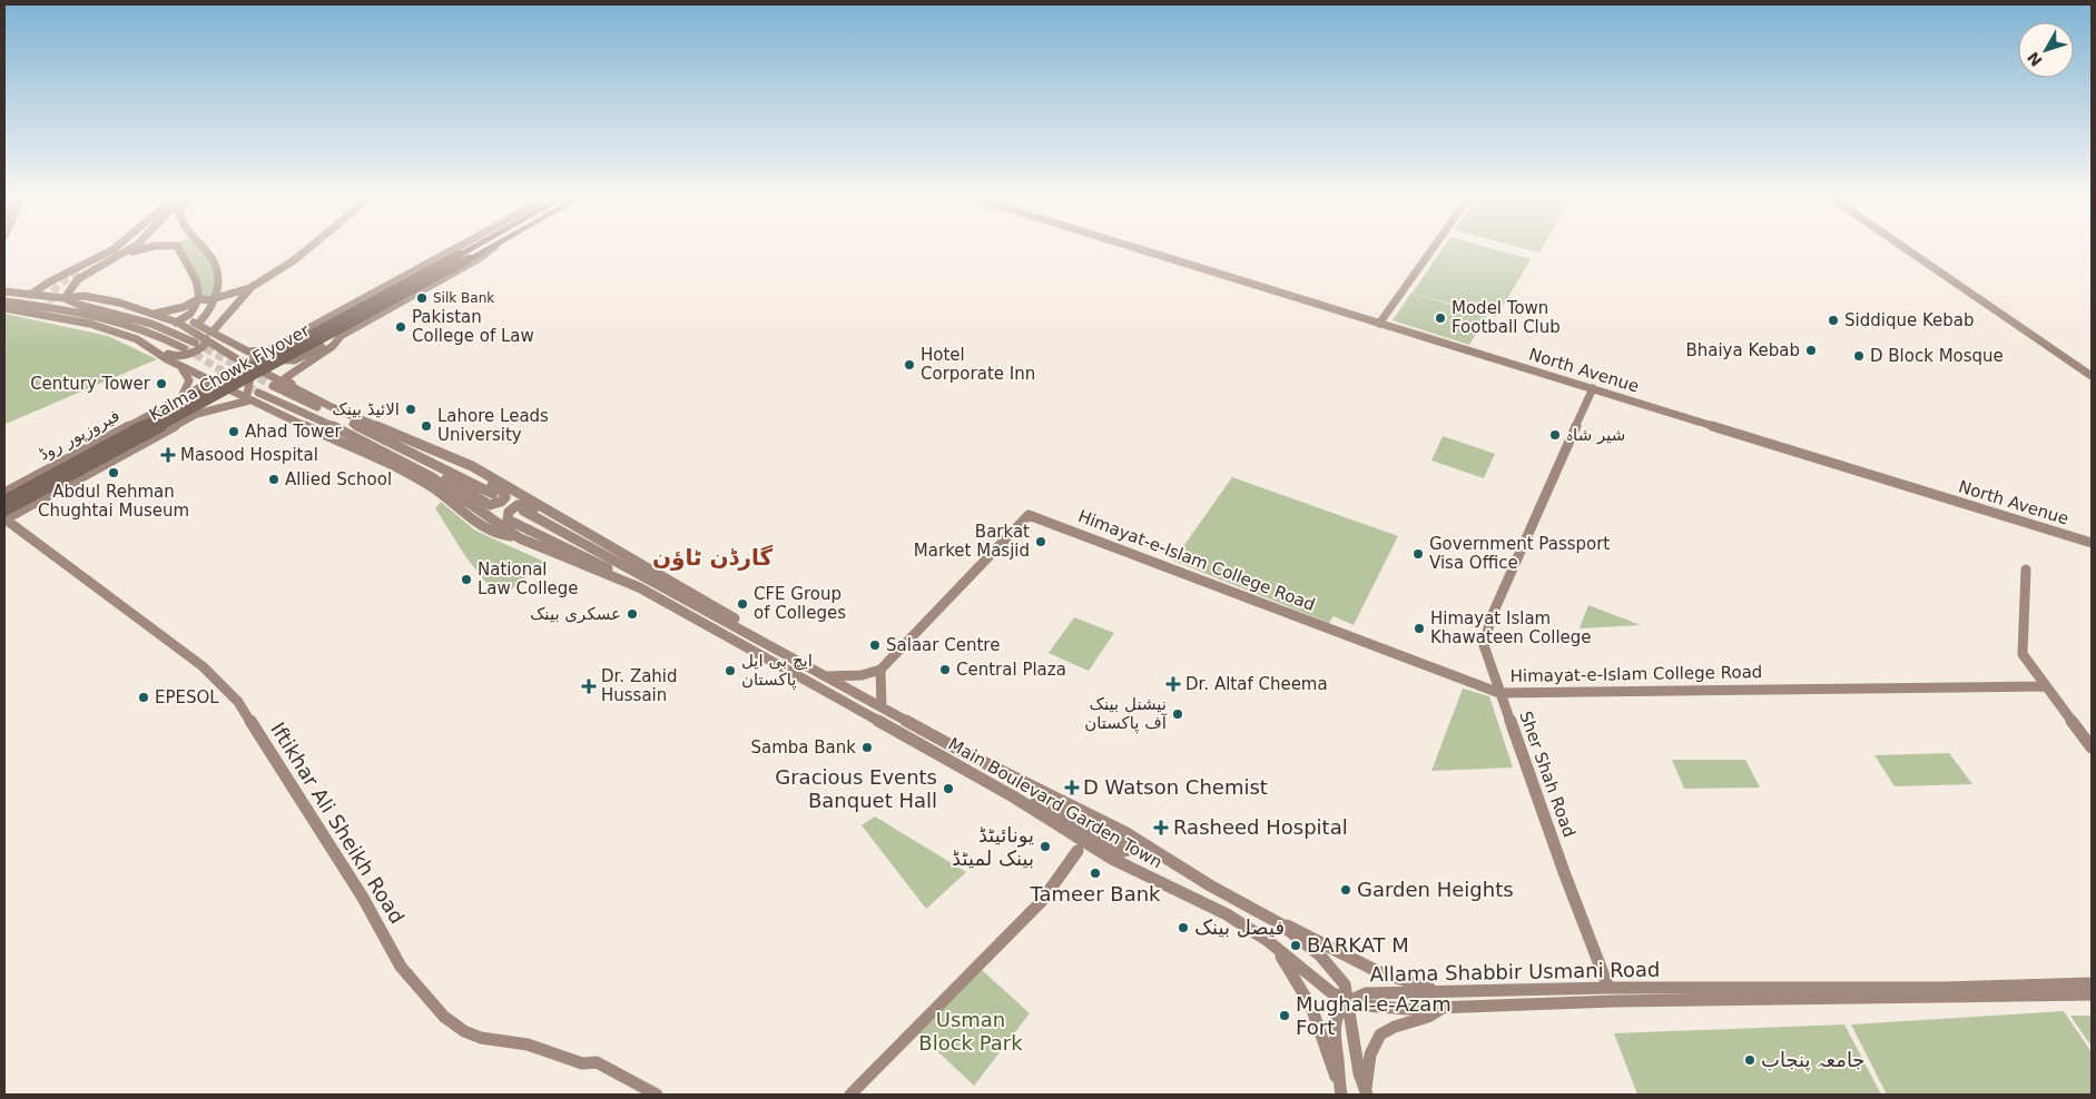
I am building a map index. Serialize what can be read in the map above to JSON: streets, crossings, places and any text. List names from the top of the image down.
{
  "streets": {
    "main road": [
      "North Avenue",
      "Kalma Chowk Flyover",
      "فیروزپور روڈ",
      "Himayat-e-Islam College Road",
      "Sher Shah Road",
      "Main Boulevard Garden Town",
      "Iftikhar Ali Sheikh Road",
      "Allama Shabbir Usmani Road"
    ]
  },
  "crossings": [
    ["North Avenue", "Sher Shah Road"],
    ["Kalma Chowk Flyover", "Iftikhar Ali Sheikh Road"],
    ["فیروزپور روڈ", "Main Boulevard Garden Town"],
    ["Himayat-e-Islam College Road", "Sher Shah Road"],
    ["Sher Shah Road", "Allama Shabbir Usmani Road"],
    ["Main Boulevard Garden Town", "Allama Shabbir Usmani Road"]
  ],
  "districts": ["گارڈن ٹاؤن"],
  "parks": ["Usman Block Park"],
  "places": {
    "other": [
      "Silk Bank",
      "Model Town Football Club",
      "Siddique Kebab",
      "Pakistan College of Law",
      "Bhaiya Kebab",
      "D Block Mosque",
      "Hotel Corporate Inn",
      "Century Tower",
      "الائیڈ بینک",
      "Lahore Leads University",
      "Ahad Tower",
      "شیر شاہ",
      "Abdul Rehman Chughtai Museum",
      "Allied School",
      "Barkat Market Masjid",
      "Government Passport Visa Office",
      "National Law College",
      "CFE Group of Colleges",
      "عسکری بینک",
      "Himayat Islam Khawateen College",
      "Salaar Centre",
      "Central Plaza",
      "ایچ بی ایل پاکستان",
      "EPESOL",
      "نیشنل بینک آف پاکستان",
      "Samba Bank",
      "Gracious Events Banquet Hall",
      "یونائیٹڈ بینک لمیٹڈ",
      "Tameer Bank",
      "Garden Heights",
      "فیصل بینک",
      "BARKAT M",
      "Mughal-e-Azam Fort",
      "جامعہ پنجاب"
    ],
    "health": [
      "Masood Hospital",
      "Dr. Altaf Cheema",
      "Dr. Zahid Hussain",
      "D Watson Chemist",
      "Rasheed Hospital"
    ]
  },
  "north": "bottom left"
}
